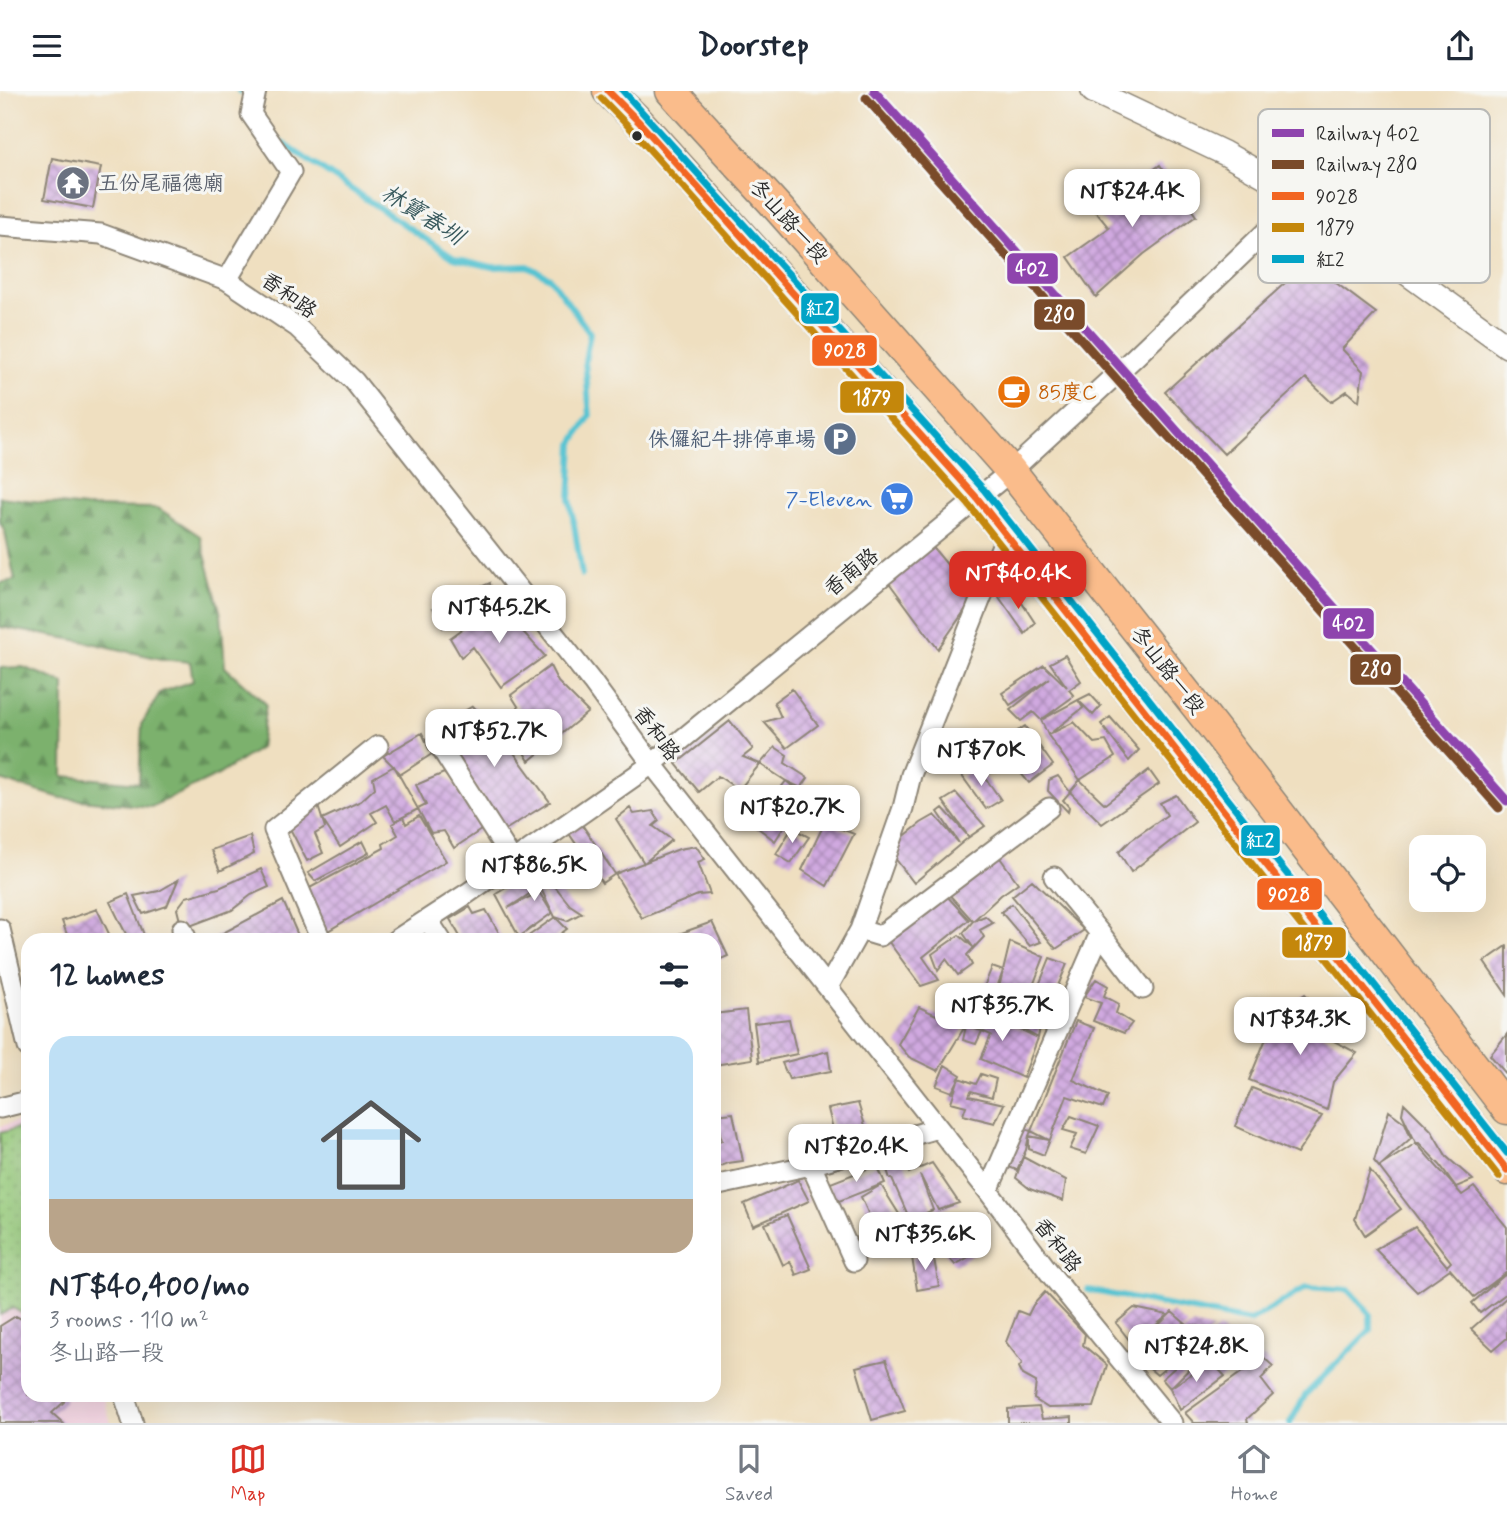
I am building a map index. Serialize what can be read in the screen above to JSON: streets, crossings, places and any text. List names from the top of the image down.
{
  "streets": {
    "main road": ["冬山路一段"],
    "street": ["香和路", "香南路"]
  },
  "crossings": [
    ["冬山路一段", "香南路"],
    ["香和路", "香南路"]
  ],
  "water": ["林寶春圳"],
  "places": {
    "temple": ["五份尾福德廟"],
    "cafe": ["85度C"],
    "parking": ["侏儸紀牛排停車場"],
    "supermarket": ["7-Eleven"]
  },
  "lines": [
    "rail line 402",
    "transit line 9028",
    "transit line 紅2",
    "rail line 280",
    "transit line 1879"
  ],
  "legend": [
    "Railway 402",
    "Railway 280",
    "9028",
    "1879",
    "紅2"
  ],
  "page": {
    "header": "Doorstep",
    "price": [
      "NT$24.4K",
      "NT$40.4K",
      "NT$45.2K",
      "NT$52.7K",
      "NT$70K",
      "NT$20.7K",
      "NT$86.5K",
      "NT$35.7K",
      "NT$34.3K",
      "NT$20.4K",
      "NT$35.6K",
      "NT$24.8K"
    ],
    "heading": "12 homes",
    "list": [
      {
        "name": "NT$40,400/mo",
        "note": "3 rooms · 110 m² · 冬山路一段"
      }
    ],
    "tabs": ["Map", "Saved", "Home"]
  }
}
